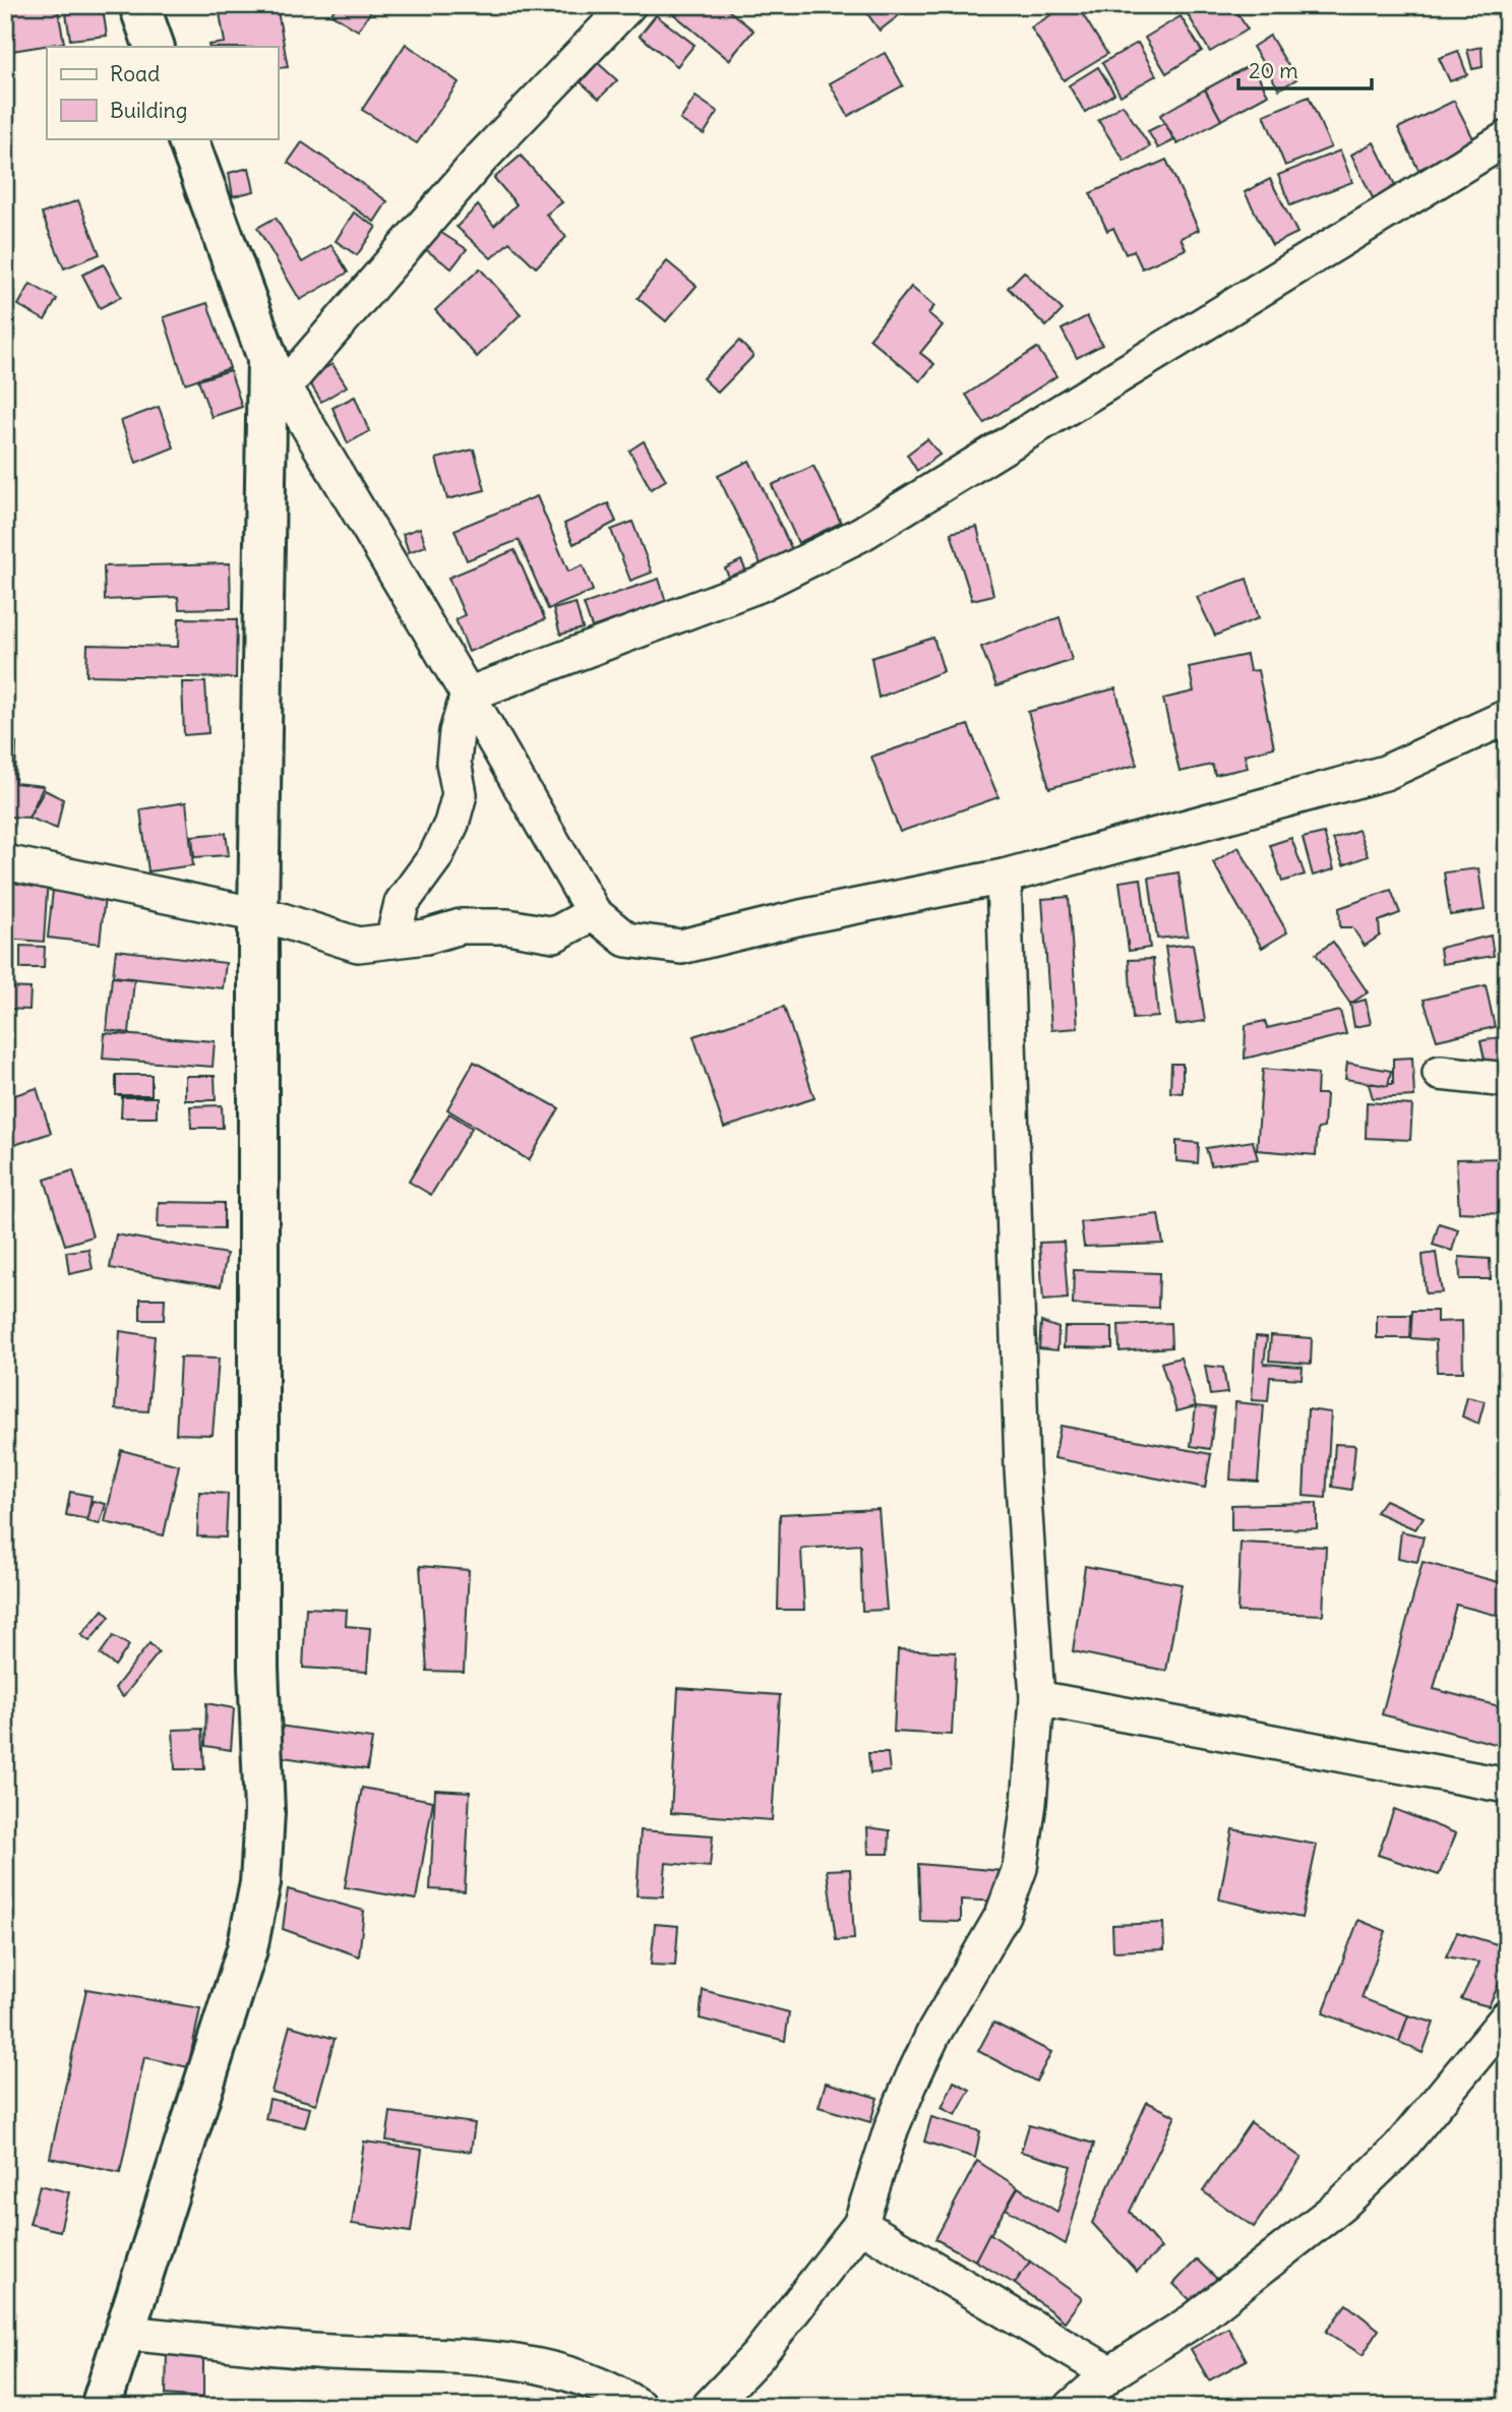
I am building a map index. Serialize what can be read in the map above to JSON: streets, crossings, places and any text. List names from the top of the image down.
{
  "legend": ["Road", "Building"],
  "scale_bar": "20 m"
}
